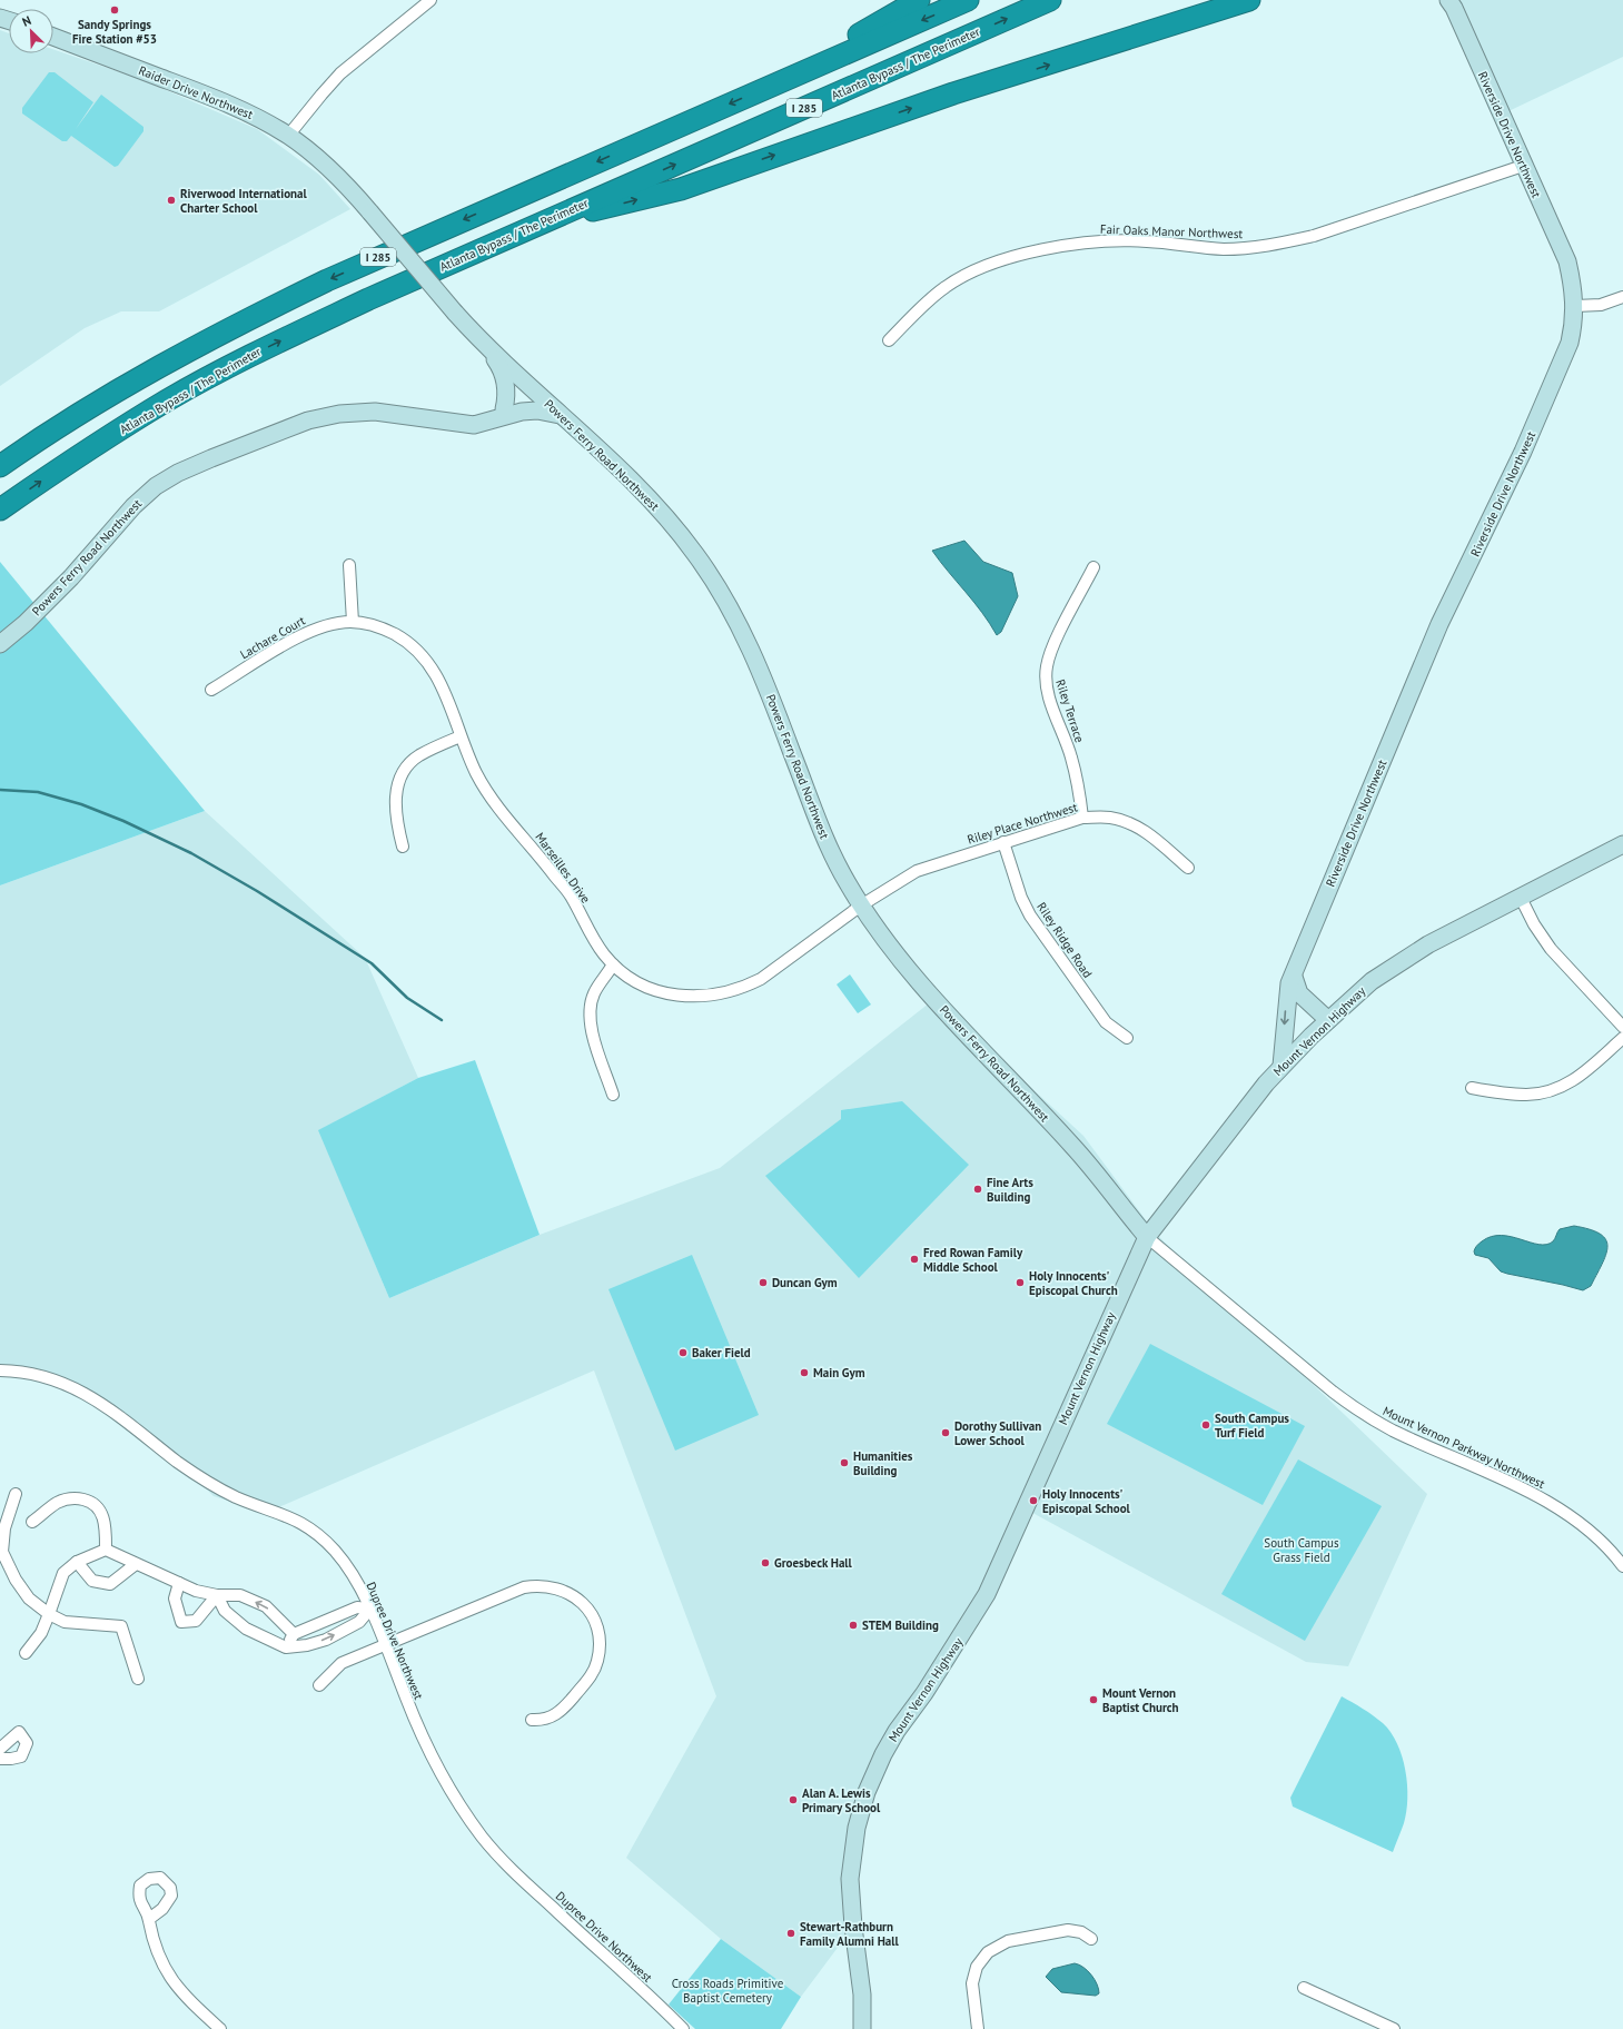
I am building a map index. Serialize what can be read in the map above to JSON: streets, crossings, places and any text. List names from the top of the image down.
{
  "streets": {
    "highway": ["Atlanta Bypass / The Perimeter", "I 285"],
    "street": [
      "Raider Drive Northwest",
      "Riverside Drive Northwest",
      "Fair Oaks Manor Northwest",
      "Powers Ferry Road Northwest",
      "Lachare Court",
      "Riley Terrace",
      "Riley Place Northwest",
      "Marseilles Drive",
      "Riley Ridge Road",
      "Mount Vernon Highway",
      "Mount Vernon Parkway Northwest",
      "Dupree Drive Northwest"
    ]
  },
  "crossings": [
    ["Riverside Drive Northwest", "Fair Oaks Manor Northwest"],
    ["Riverside Drive Northwest", "Mount Vernon Highway"],
    ["Powers Ferry Road Northwest", "Riley Place Northwest"],
    ["Powers Ferry Road Northwest", "Marseilles Drive"],
    ["Powers Ferry Road Northwest", "Mount Vernon Highway"],
    ["Powers Ferry Road Northwest", "Mount Vernon Parkway Northwest"],
    ["Lachare Court", "Marseilles Drive"],
    ["Riley Terrace", "Riley Place Northwest"],
    ["Riley Place Northwest", "Marseilles Drive"],
    ["Riley Place Northwest", "Riley Ridge Road"],
    ["Mount Vernon Highway", "Mount Vernon Parkway Northwest"]
  ],
  "parks": ["South Campus Grass Field", "Cross Roads Primitive Baptist Cemetery"],
  "places": [
    "Sandy Springs Fire Station #53",
    "Riverwood International Charter School",
    "Fine Arts Building",
    "Fred Rowan Family Middle School",
    "Duncan Gym",
    "Holy Innocents' Episcopal Church",
    "Baker Field",
    "Main Gym",
    "South Campus Turf Field",
    "Dorothy Sullivan Lower School",
    "Humanities Building",
    "Holy Innocents' Episcopal School",
    "Groesbeck Hall",
    "STEM Building",
    "Mount Vernon Baptist Church",
    "Alan A. Lewis Primary School",
    "Stewart-Rathburn Family Alumni Hall"
  ],
  "north": "top left"
}
